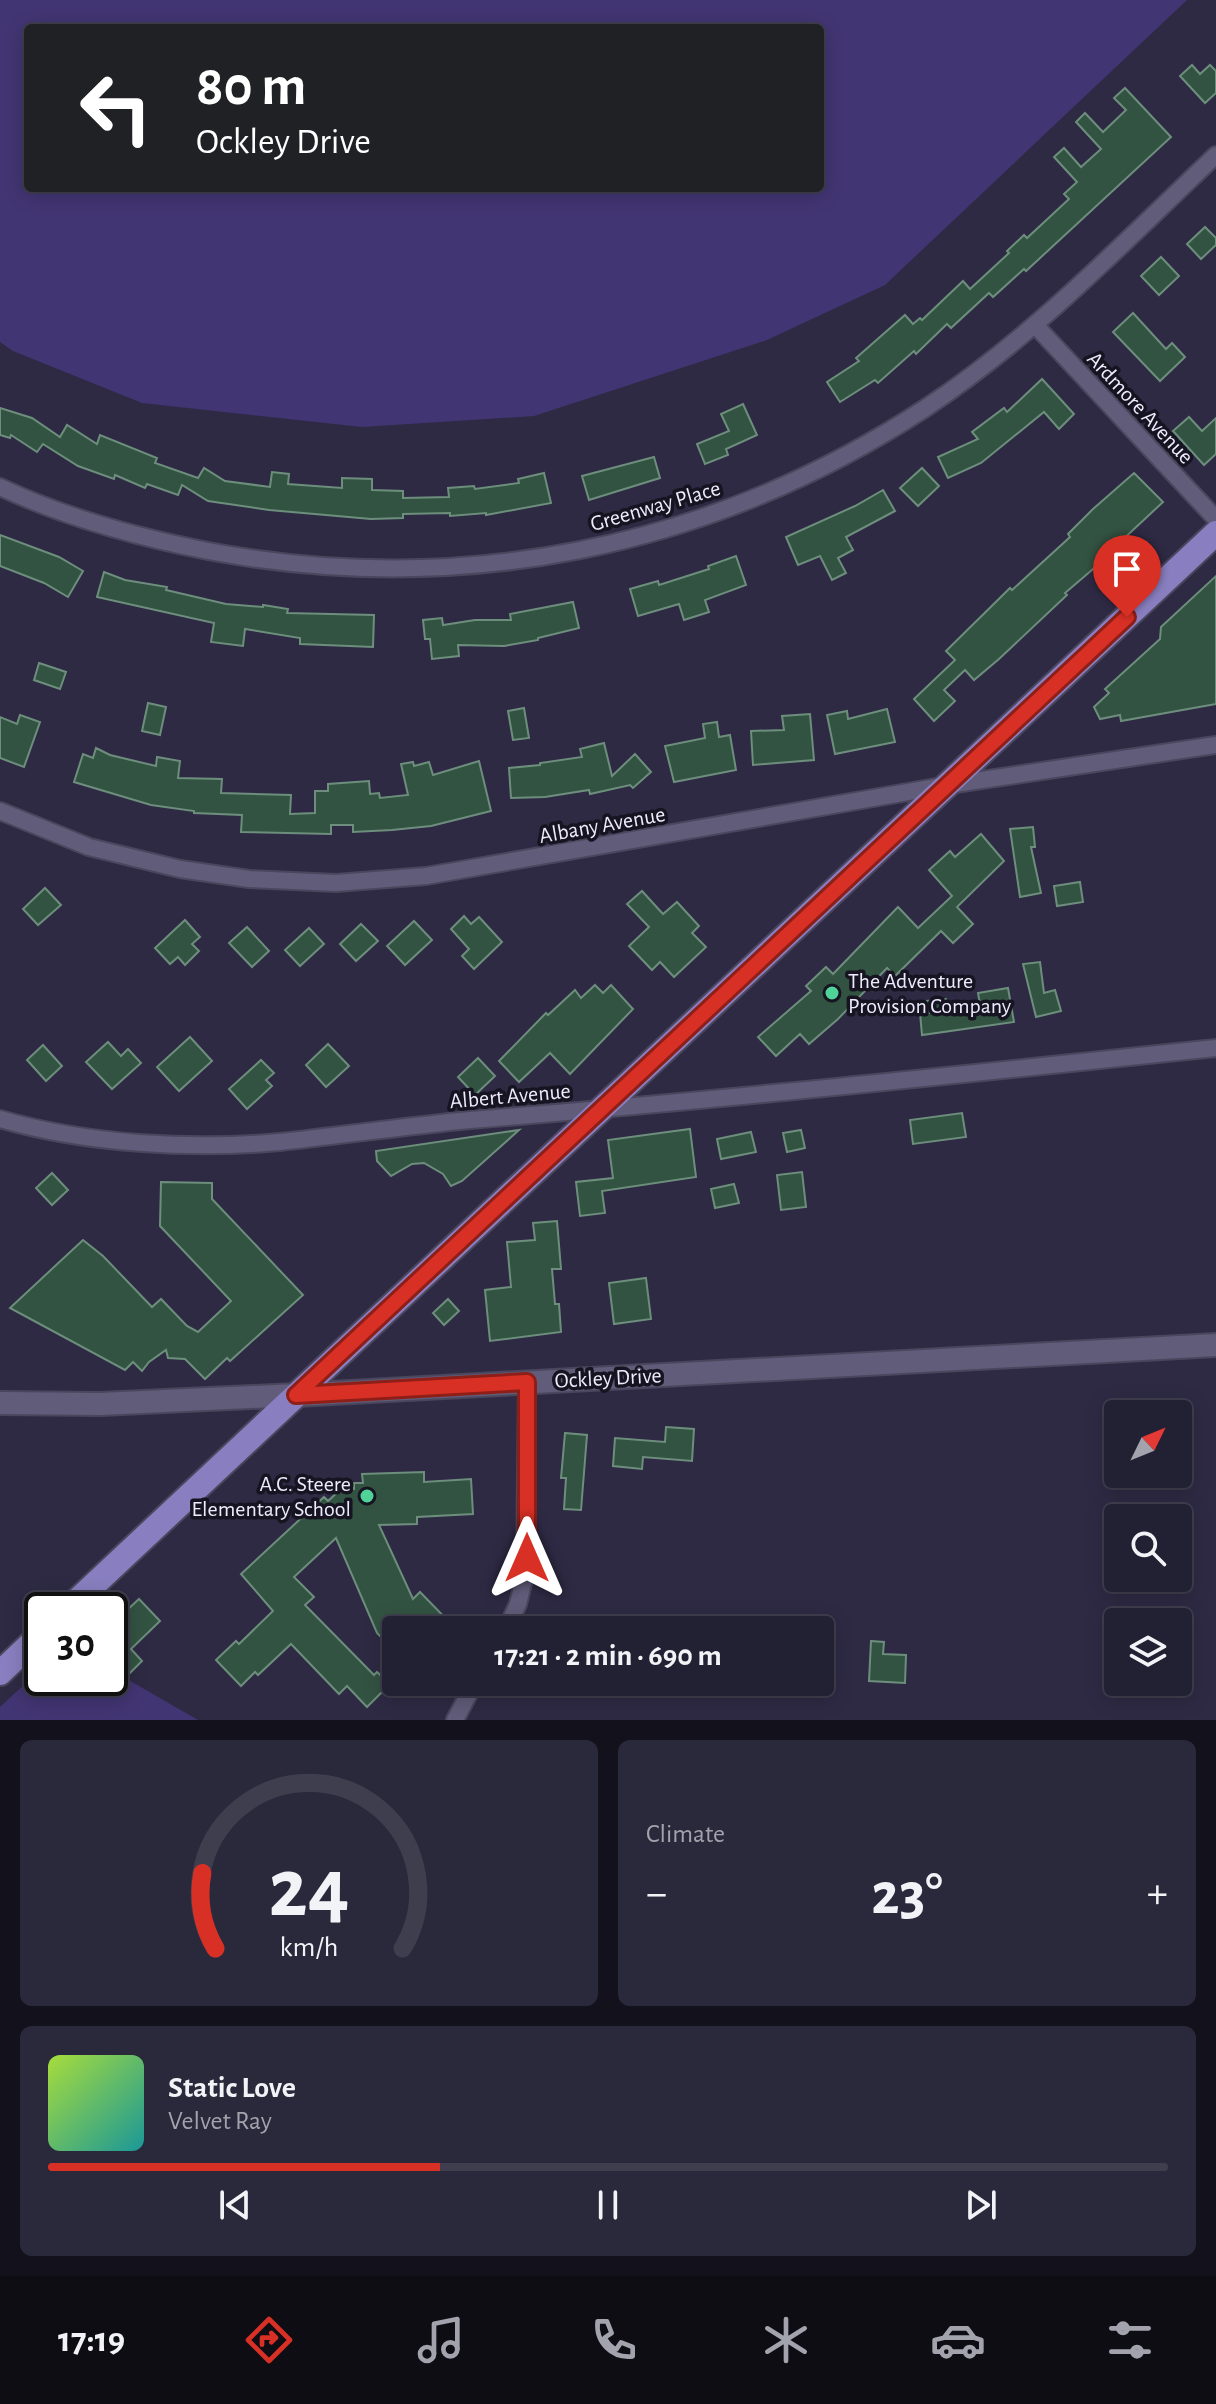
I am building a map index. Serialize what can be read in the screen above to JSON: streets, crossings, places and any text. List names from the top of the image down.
{
  "streets": {
    "street": [
      "Ardmore Avenue",
      "Greenway Place",
      "Albany Avenue",
      "Albert Avenue",
      "Ockley Drive"
    ]
  },
  "crossings": [
    ["Ardmore Avenue", "Greenway Place"]
  ],
  "places": ["The Adventure Provision Company", "A.C. Steere Elementary School"],
  "north": "top right",
  "page": {
    "turn": ["80 m", "Ockley Drive"],
    "limit": "30",
    "trip": "17:21 · 2 min · 690 m",
    "tile": "Climate",
    "heat": ["−", "23°", "+"],
    "song": ["Static Love", "Velvet Ray"],
    "tabs": "17:19",
    "gauge": ["24", "km/h"]
  }
}
